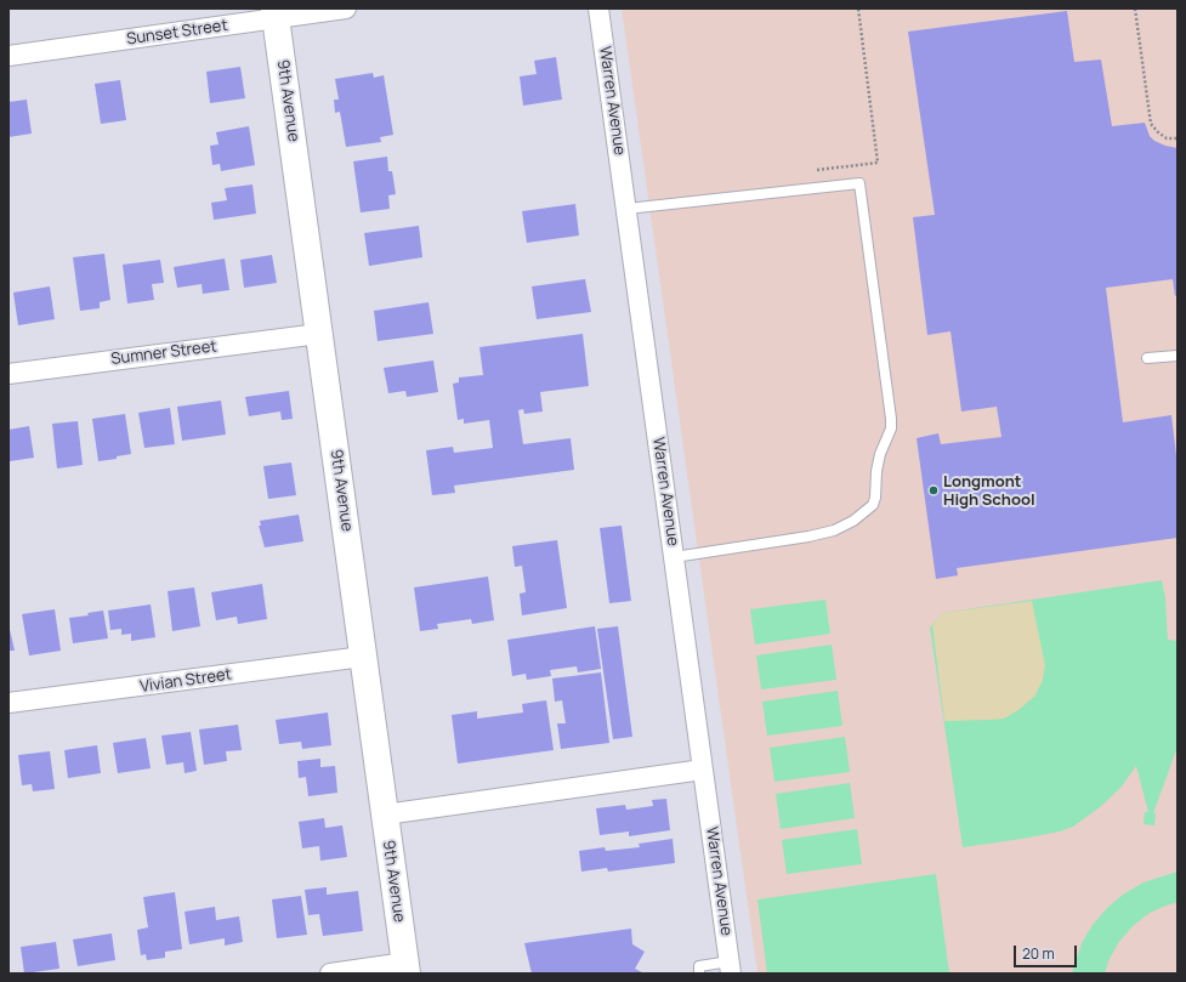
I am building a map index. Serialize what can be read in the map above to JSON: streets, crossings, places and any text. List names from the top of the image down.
{
  "streets": {
    "main road": ["9th Avenue"],
    "street": [
      "Sunset Street",
      "Warren Avenue",
      "Sumner Street",
      "Vivian Street"
    ]
  },
  "crossings": [
    ["Sunset Street", "9th Avenue"],
    ["9th Avenue", "Sumner Street"],
    ["9th Avenue", "Vivian Street"]
  ],
  "places": ["Longmont High School"],
  "scale_bar": "20 m"
}
